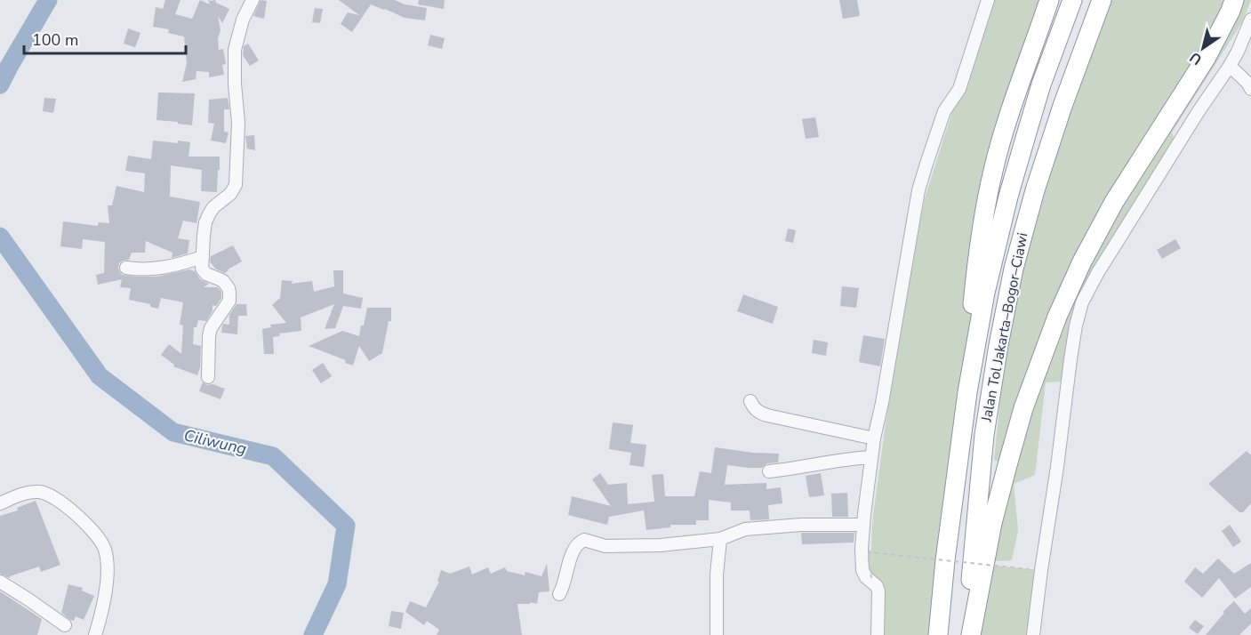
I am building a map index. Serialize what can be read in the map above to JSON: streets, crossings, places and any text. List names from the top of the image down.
{
  "streets": {
    "highway": ["Jalan Tol Jakarta–Bogor–Ciawi"]
  },
  "water": ["Ciliwung"],
  "scale_bar": "100 m",
  "north": "bottom left"
}
